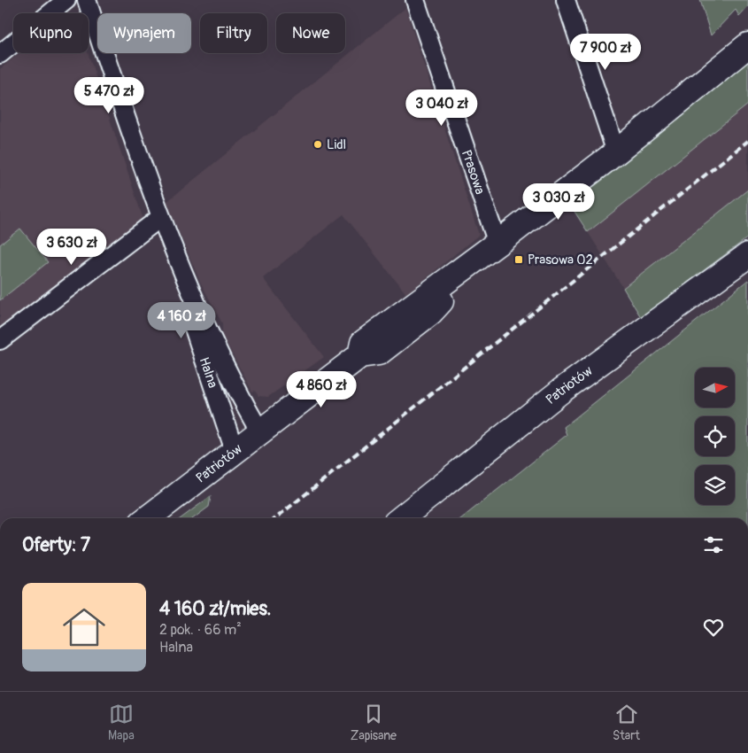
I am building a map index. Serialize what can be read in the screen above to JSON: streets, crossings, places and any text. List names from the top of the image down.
{
  "streets": {
    "main road": ["Patriotów"],
    "street": ["Prasowa", "Halna"]
  },
  "crossings": [
    ["Prasowa", "Patriotów"],
    ["Halna", "Patriotów"]
  ],
  "places": {
    "other": ["Lidl"],
    "transit": ["Prasowa 02"]
  },
  "north": "right",
  "page": {
    "chip": [
      "Kupno",
      "Wynajem",
      "Filtry",
      "Nowe"
    ],
    "price": [
      "7 900 zł",
      "5 470 zł",
      "3 040 zł",
      "3 030 zł",
      "3 630 zł",
      "4 160 zł",
      "4 860 zł"
    ],
    "heading": "Oferty: 7",
    "list": [
      {
        "name": "4 160 zł/mies.",
        "note": "2 pok. · 66 m² · Halna"
      }
    ],
    "tabs": ["Mapa", "Zapisane", "Start"]
  }
}
